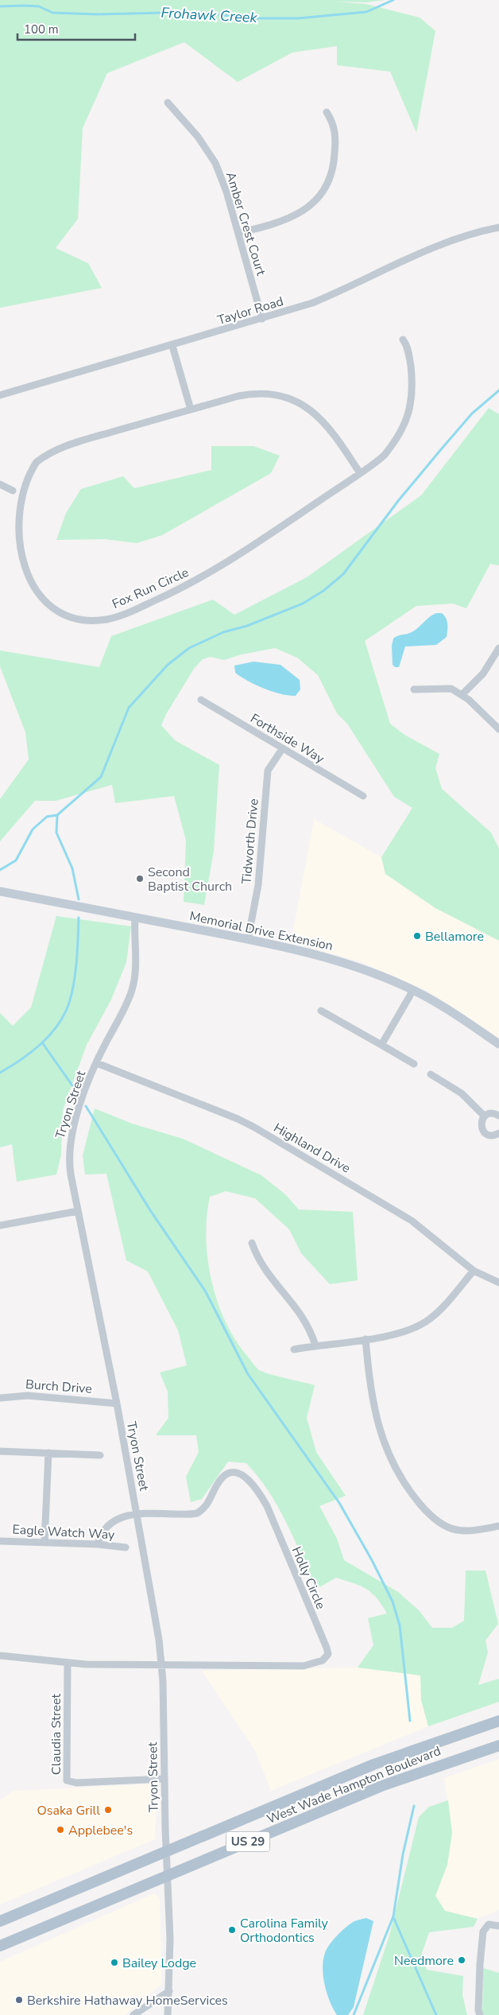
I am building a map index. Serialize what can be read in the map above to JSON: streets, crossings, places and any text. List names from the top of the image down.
{
  "streets": {
    "main road": ["West Wade Hampton Boulevard", "US 29"],
    "street": [
      "Amber Crest Court",
      "Taylor Road",
      "Fox Run Circle",
      "Forthside Way",
      "Tidworth Drive",
      "Memorial Drive Extension",
      "Tryon Street",
      "Highland Drive",
      "Burch Drive",
      "Eagle Watch Way",
      "Holly Circle",
      "Claudia Street"
    ]
  },
  "crossings": [
    ["Amber Crest Court", "Taylor Road"],
    ["Forthside Way", "Tidworth Drive"],
    ["Tidworth Drive", "Memorial Drive Extension"],
    ["Memorial Drive Extension", "Tryon Street"],
    ["Tryon Street", "Highland Drive"],
    ["Tryon Street", "Burch Drive"],
    ["Tryon Street", "Holly Circle"],
    ["Tryon Street", "Claudia Street"],
    ["Tryon Street", "West Wade Hampton Boulevard"]
  ],
  "water": ["Frohawk Creek"],
  "places": [
    "Second Baptist Church",
    "Bellamore",
    "Osaka Grill",
    "Applebee's",
    "Carolina Family Orthodontics",
    "Needmore",
    "Bailey Lodge",
    "Berkshire Hathaway HomeServices"
  ],
  "scale_bar": "100 m"
}
